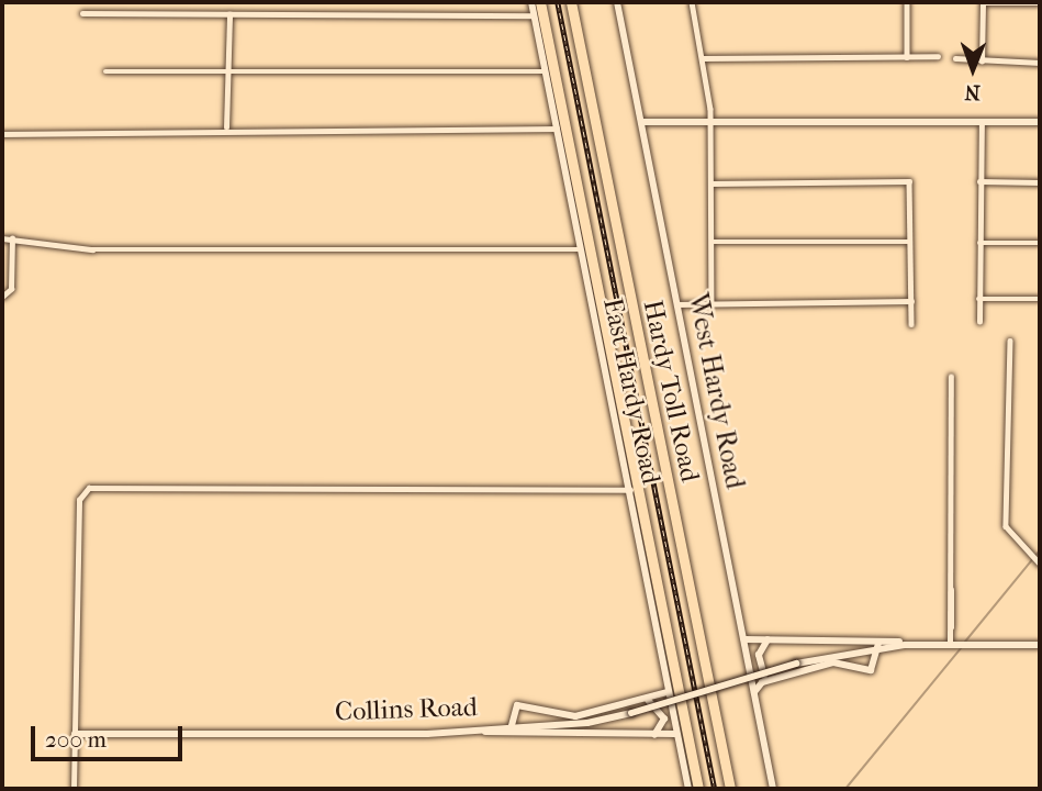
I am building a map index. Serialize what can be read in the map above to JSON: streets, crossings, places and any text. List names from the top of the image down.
{
  "streets": {
    "highway": ["Hardy Toll Road"],
    "main road": ["East Hardy Road", "West Hardy Road", "Collins Road"]
  },
  "scale_bar": "200 m",
  "north": "bottom"
}
